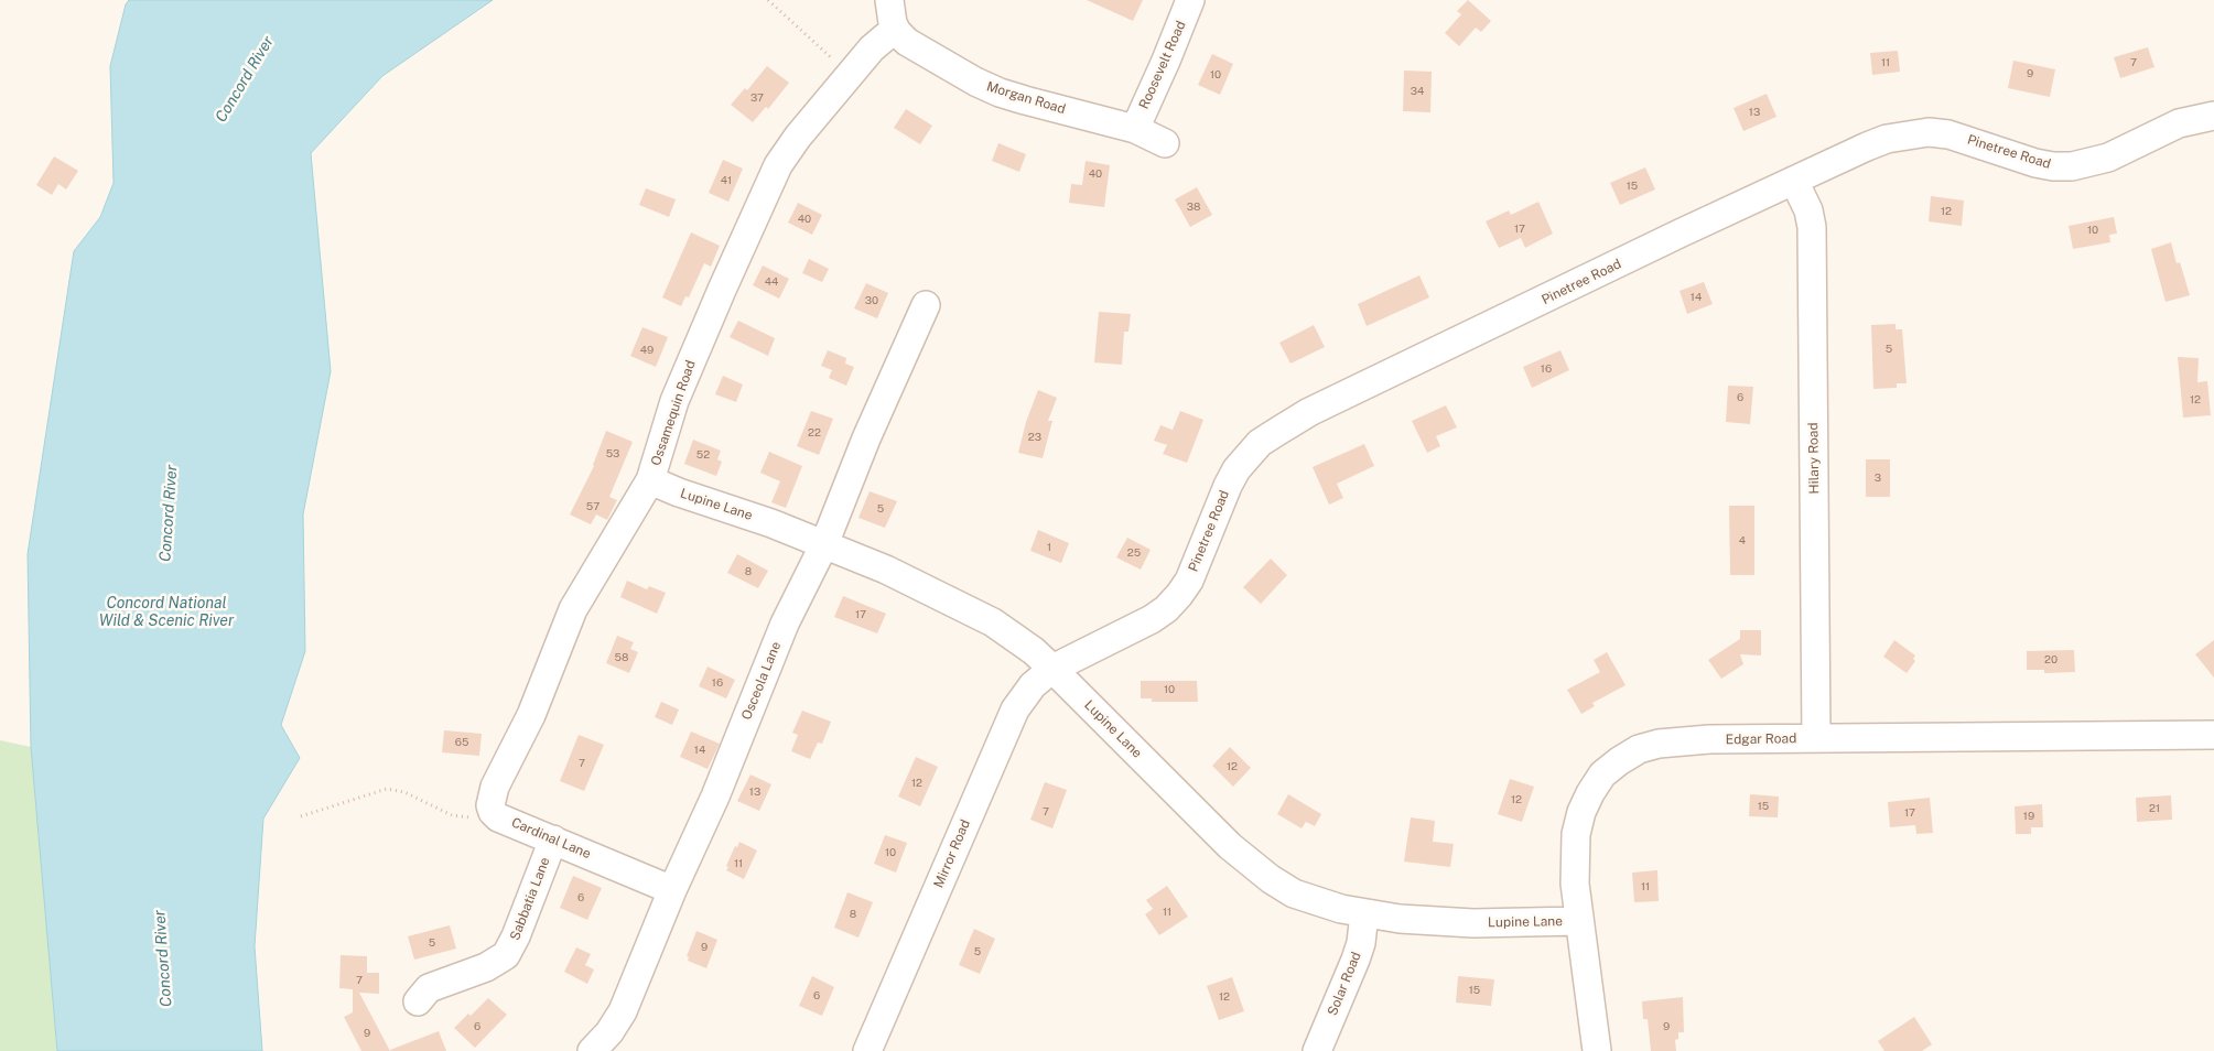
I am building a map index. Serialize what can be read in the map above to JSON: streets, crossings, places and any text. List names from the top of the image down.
{
  "streets": {
    "street": [
      "Roosevelt Road",
      "Morgan Road",
      "Pinetree Road",
      "Ossamequin Road",
      "Hilary Road",
      "Lupine Lane",
      "Osceola Lane",
      "Edgar Road",
      "Cardinal Lane",
      "Mirror Road",
      "Sabbatia Lane",
      "Solar Road"
    ]
  },
  "crossings": [
    ["Roosevelt Road", "Morgan Road"],
    ["Morgan Road", "Ossamequin Road"],
    ["Pinetree Road", "Hilary Road"],
    ["Pinetree Road", "Lupine Lane"],
    ["Pinetree Road", "Mirror Road"],
    ["Ossamequin Road", "Lupine Lane"],
    ["Ossamequin Road", "Cardinal Lane"],
    ["Hilary Road", "Edgar Road"],
    ["Lupine Lane", "Osceola Lane"],
    ["Lupine Lane", "Edgar Road"],
    ["Lupine Lane", "Mirror Road"],
    ["Lupine Lane", "Solar Road"],
    ["Osceola Lane", "Cardinal Lane"],
    ["Cardinal Lane", "Sabbatia Lane"]
  ],
  "water": ["Concord River", "Concord National Wild & Scenic River"],
  "house_numbers": [
    "11",
    "7",
    "9",
    "10",
    "34",
    "37",
    "13",
    "40",
    "41",
    "15",
    "38",
    "12",
    "40",
    "17",
    "10",
    "44",
    "14",
    "30",
    "5",
    "49",
    "16",
    "6",
    "12",
    "22",
    "23",
    "53",
    "52",
    "3",
    "57",
    "5",
    "4",
    "1",
    "25",
    "8",
    "17",
    "58",
    "20",
    "16",
    "10",
    "65",
    "14",
    "7",
    "12",
    "12",
    "13",
    "12",
    "15",
    "21",
    "7",
    "17",
    "19",
    "10",
    "11",
    "11",
    "6",
    "11",
    "8",
    "5",
    "9",
    "5",
    "7",
    "15",
    "6",
    "12",
    "6",
    "9",
    "9"
  ]
}
